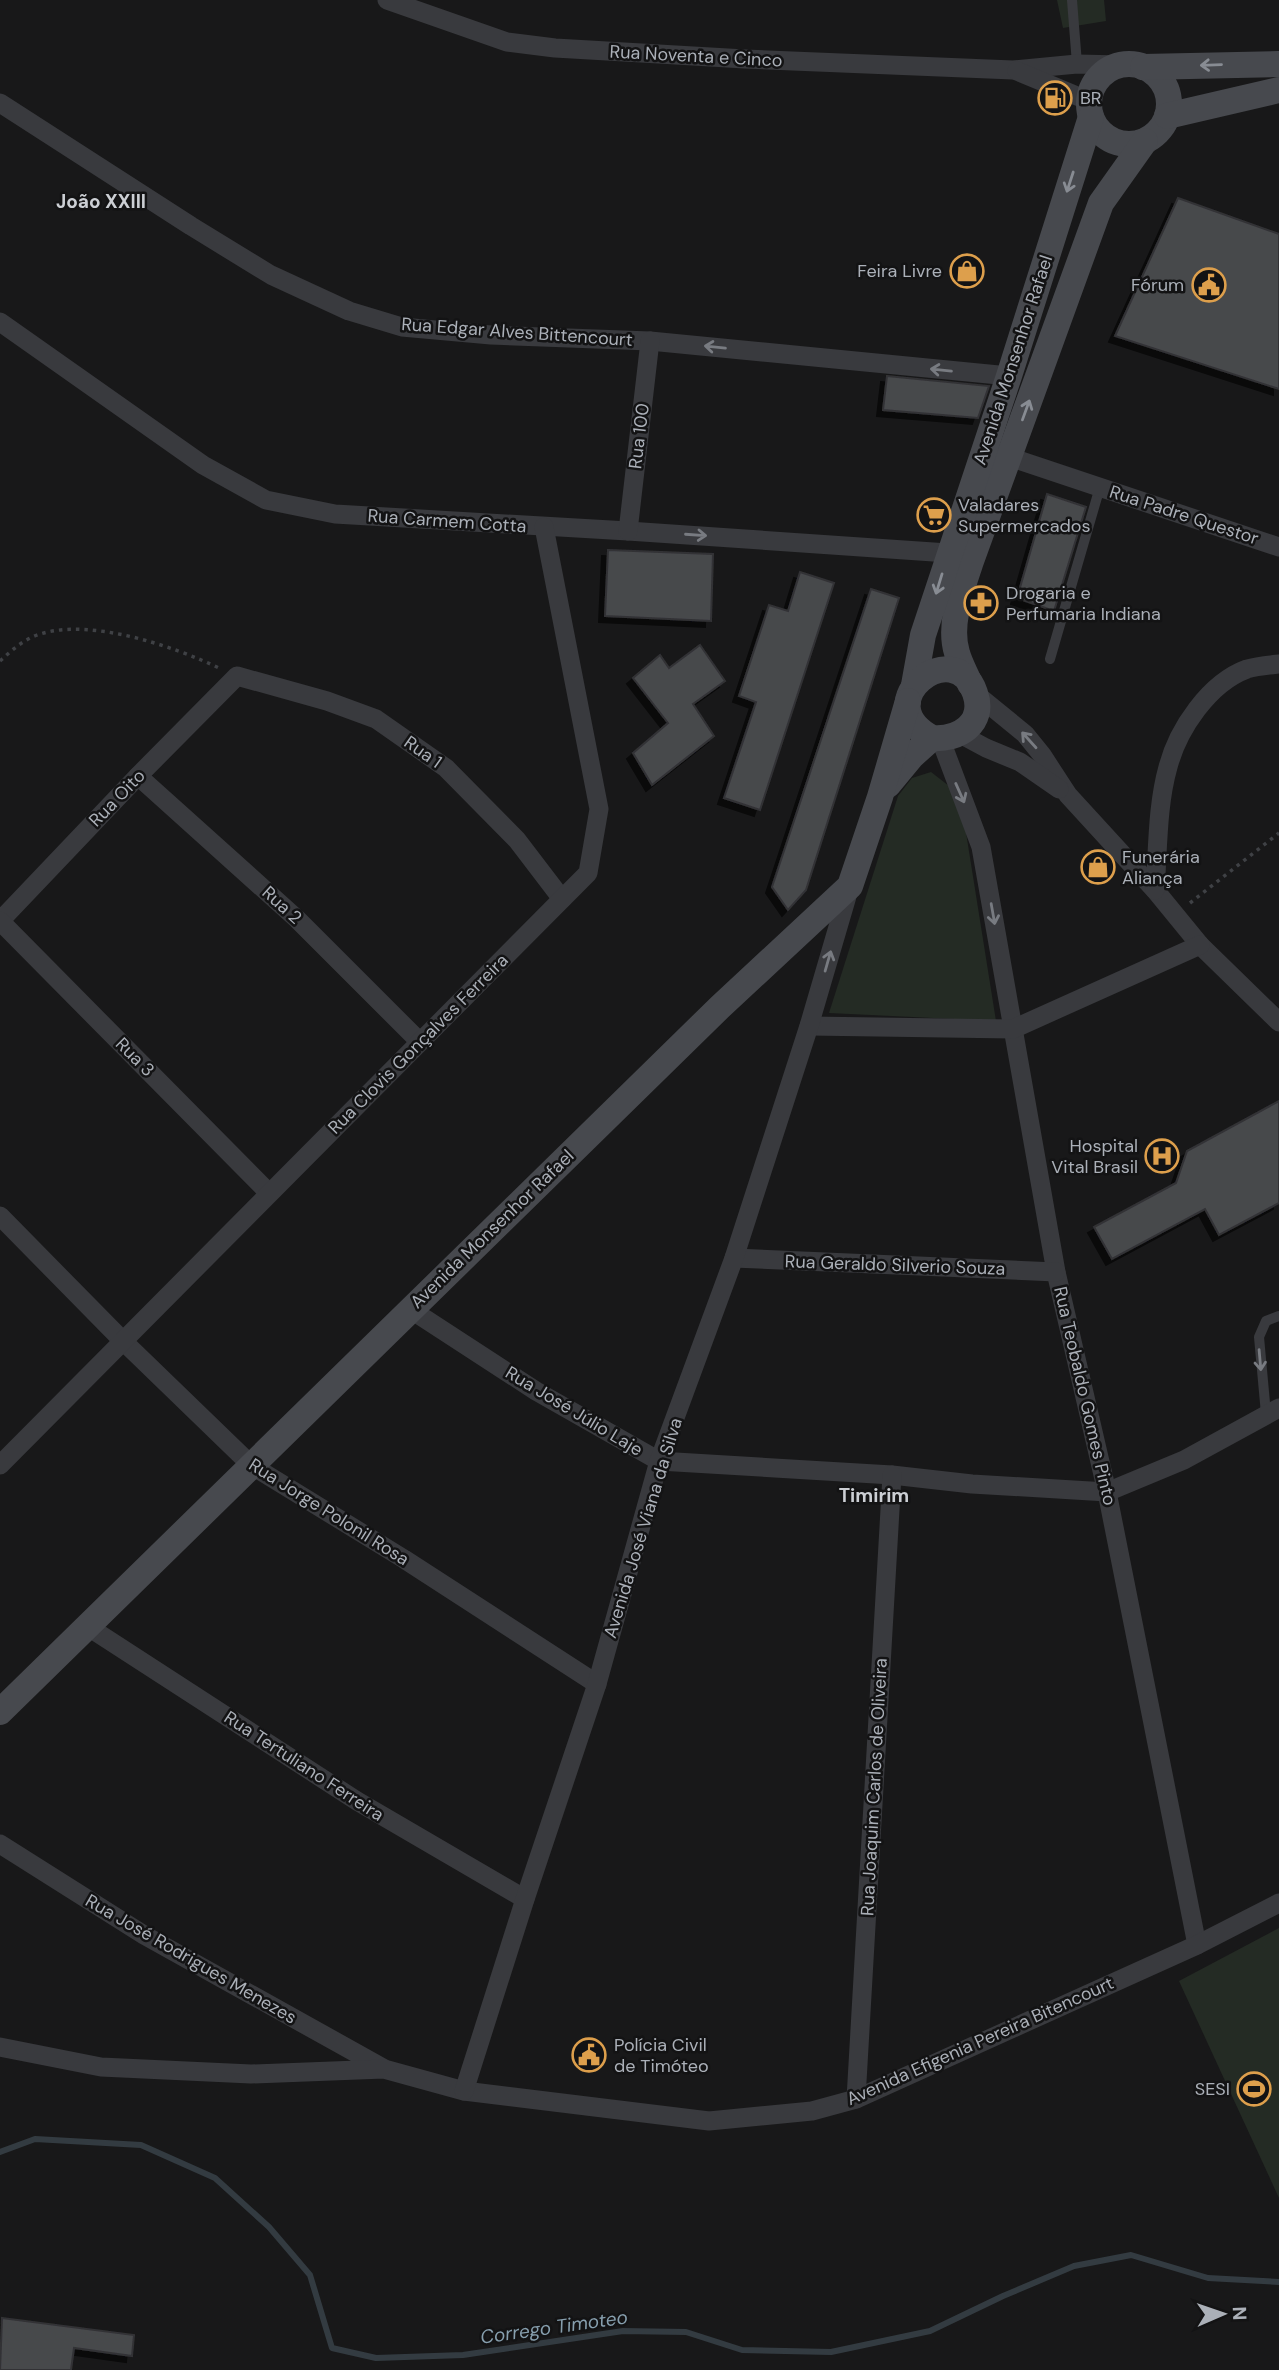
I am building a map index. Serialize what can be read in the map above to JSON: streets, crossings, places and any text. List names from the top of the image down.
{
  "streets": {
    "main road": ["Avenida Monsenhor Rafael"],
    "street": [
      "Rua Noventa e Cinco",
      "Rua Edgar Alves Bittencourt",
      "Rua 100",
      "Rua Padre Questor",
      "Rua Carmem Cotta",
      "Rua 1",
      "Rua Oito",
      "Rua 2",
      "Rua Clovis Gonçalves Ferreira",
      "Rua 3",
      "Rua Geraldo Silverio Souza",
      "Rua Teobaldo Gomes Pinto",
      "Rua José Júlio Laje",
      "Rua Jorge Polonil Rosa",
      "Avenida José Viana da Silva",
      "Rua Tertuliano Ferreira",
      "Rua Joaquim Carlos de Oliveira",
      "Rua José Rodrigues Menezes",
      "Avenida Efigenia Pereira Bitencourt"
    ]
  },
  "crossings": [
    ["Rua Edgar Alves Bittencourt", "Avenida Monsenhor Rafael"],
    ["Rua Edgar Alves Bittencourt", "Rua 100"],
    ["Avenida Monsenhor Rafael", "Rua Padre Questor"],
    ["Avenida Monsenhor Rafael", "Rua Carmem Cotta"],
    ["Avenida Monsenhor Rafael", "Rua Teobaldo Gomes Pinto"],
    ["Avenida Monsenhor Rafael", "Rua José Júlio Laje"],
    ["Avenida Monsenhor Rafael", "Rua Jorge Polonil Rosa"],
    ["Avenida Monsenhor Rafael", "Avenida José Viana da Silva"],
    ["Avenida Monsenhor Rafael", "Rua Tertuliano Ferreira"],
    ["Rua 100", "Rua Carmem Cotta"],
    ["Rua Carmem Cotta", "Rua Clovis Gonçalves Ferreira"],
    ["Rua 1", "Rua Oito"],
    ["Rua 1", "Rua Clovis Gonçalves Ferreira"],
    ["Rua Oito", "Rua 2"],
    ["Rua Oito", "Rua 3"],
    ["Rua 2", "Rua Clovis Gonçalves Ferreira"],
    ["Rua Clovis Gonçalves Ferreira", "Rua 3"],
    ["Rua Clovis Gonçalves Ferreira", "Rua Jorge Polonil Rosa"],
    ["Rua Geraldo Silverio Souza", "Rua Teobaldo Gomes Pinto"],
    ["Rua Geraldo Silverio Souza", "Avenida José Viana da Silva"],
    ["Rua Teobaldo Gomes Pinto", "Rua José Júlio Laje"],
    ["Rua Teobaldo Gomes Pinto", "Avenida Efigenia Pereira Bitencourt"],
    ["Rua José Júlio Laje", "Avenida José Viana da Silva"],
    ["Rua José Júlio Laje", "Rua Joaquim Carlos de Oliveira"],
    ["Rua Jorge Polonil Rosa", "Avenida José Viana da Silva"],
    ["Avenida José Viana da Silva", "Rua Tertuliano Ferreira"],
    ["Avenida José Viana da Silva", "Avenida Efigenia Pereira Bitencourt"],
    ["Rua Joaquim Carlos de Oliveira", "Avenida Efigenia Pereira Bitencourt"],
    ["Rua José Rodrigues Menezes", "Avenida Efigenia Pereira Bitencourt"]
  ],
  "districts": ["João XXIII", "Timirim"],
  "water": ["Corrego Timoteo"],
  "places": {
    "fuel station": ["BR"],
    "shop": ["Feira Livre", "Funerária Aliança"],
    "public building": ["Fórum", "Polícia Civil de Timóteo"],
    "supermarket": ["Valadares Supermercados"],
    "pharmacy": ["Drogaria e Perfumaria Indiana"],
    "hospital": ["Hospital Vital Brasil"],
    "sports": ["SESI"]
  },
  "north": "right"
}
